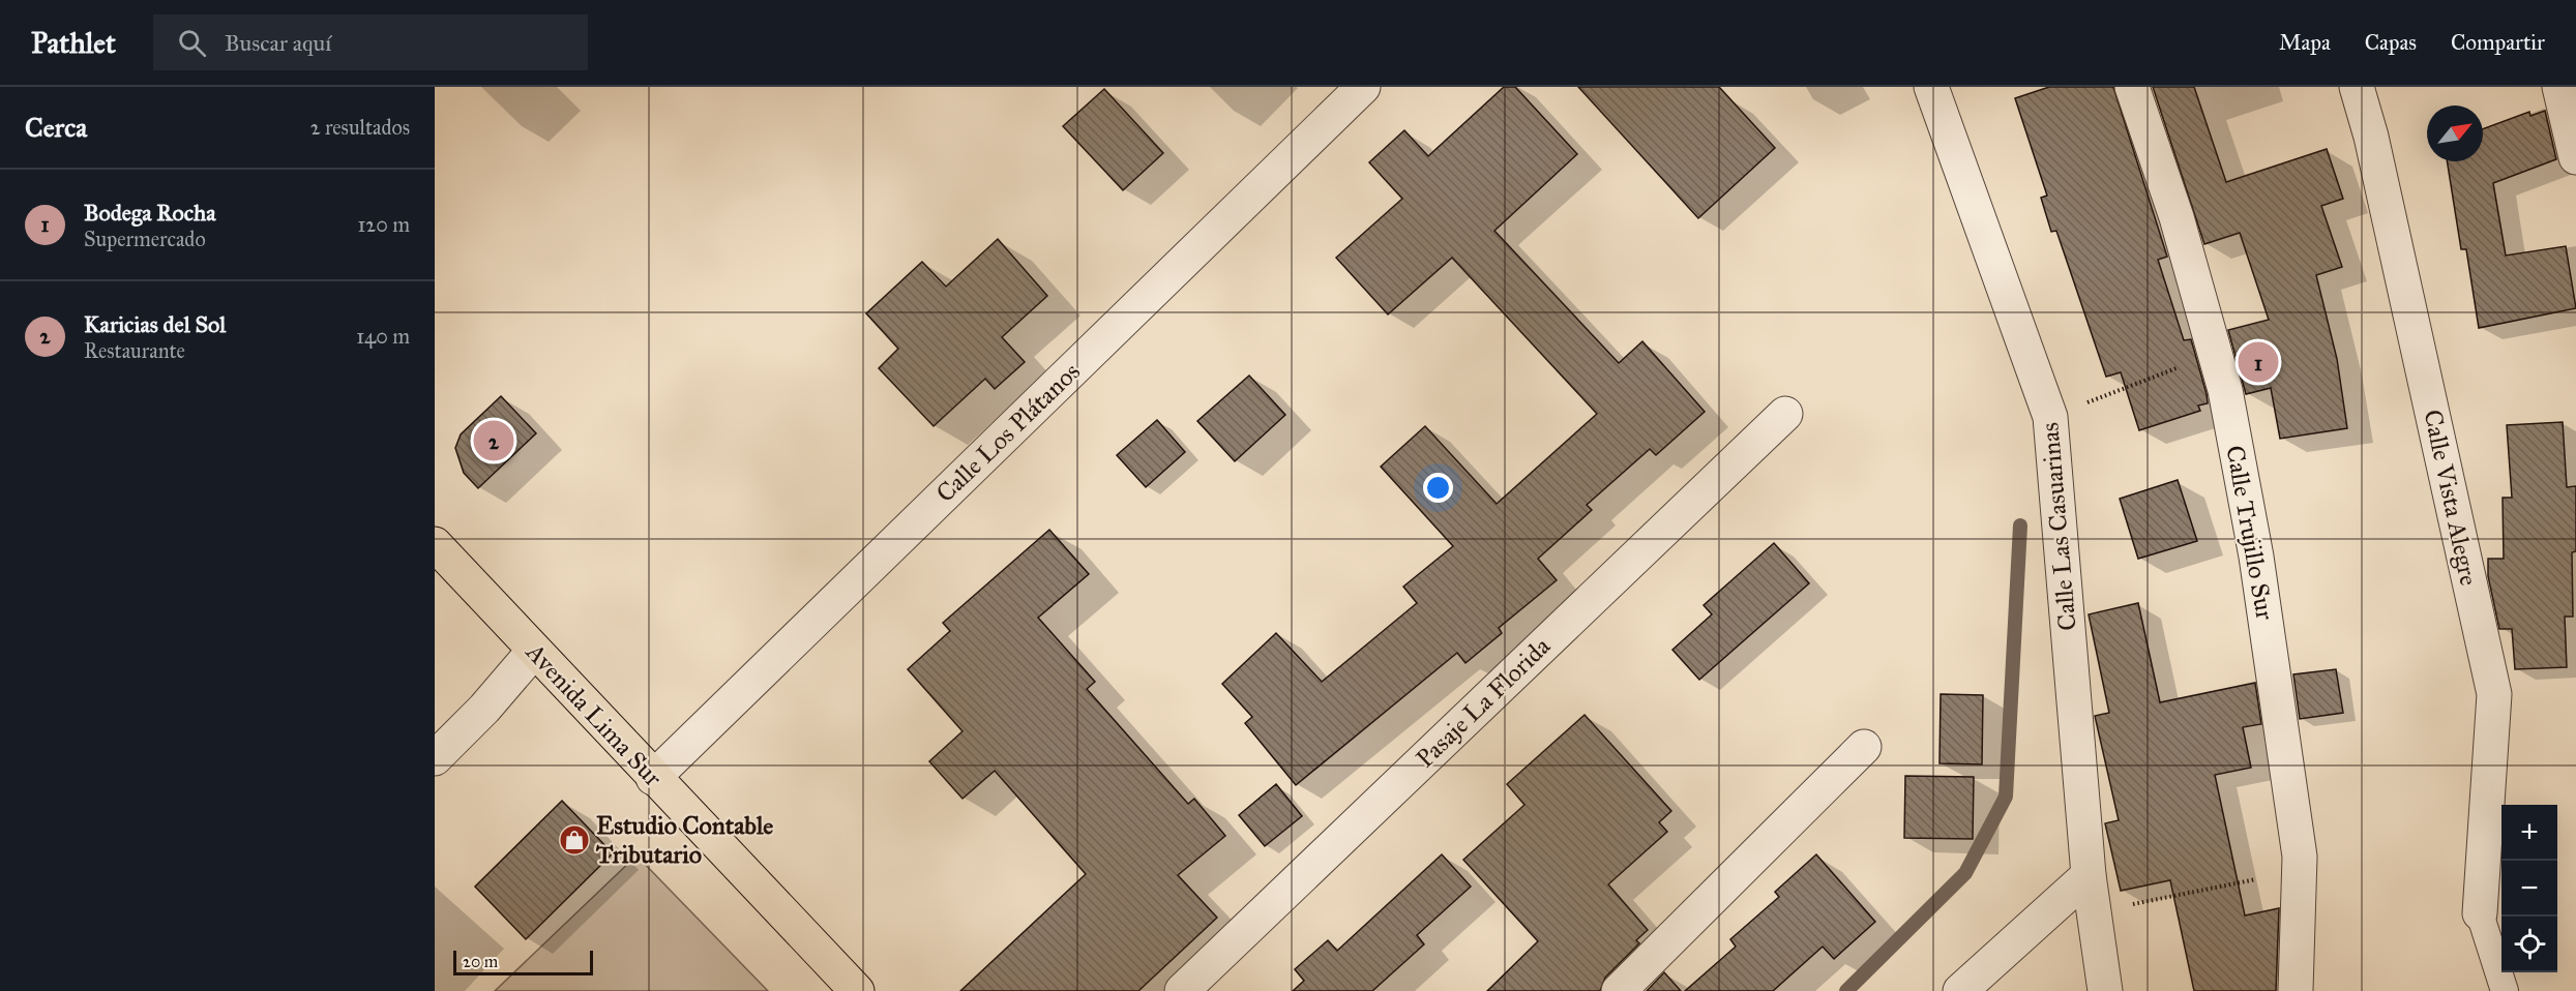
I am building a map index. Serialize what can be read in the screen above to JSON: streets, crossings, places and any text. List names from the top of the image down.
{
  "streets": {
    "highway": ["Avenida Lima Sur"],
    "street": [
      "Calle Los Plátanos",
      "Calle Vista Alegre",
      "Calle Las Casuarinas",
      "Calle Trujillo Sur",
      "Pasaje La Florida"
    ]
  },
  "crossings": [
    ["Calle Los Plátanos", "Avenida Lima Sur"]
  ],
  "places": {
    "shop": ["Estudio Contable Tributario"]
  },
  "scale_bar": "20 m",
  "north": "top right",
  "page": {
    "header": "Pathlet",
    "search": "Buscar aquí",
    "nav": ["Mapa", "Capas", "Compartir"],
    "heading": ["Cerca", "2 resultados"],
    "list": [
      {
        "mark": "1",
        "name": "Bodega Rocha",
        "note": "Supermercado",
        "value": "120 m"
      },
      {
        "mark": "2",
        "name": "Karicias del Sol",
        "note": "Restaurante",
        "value": "140 m"
      }
    ],
    "pins": ["1", "2"],
    "map_buttons": ["+", "−"],
    "scale": "20 m"
  }
}
